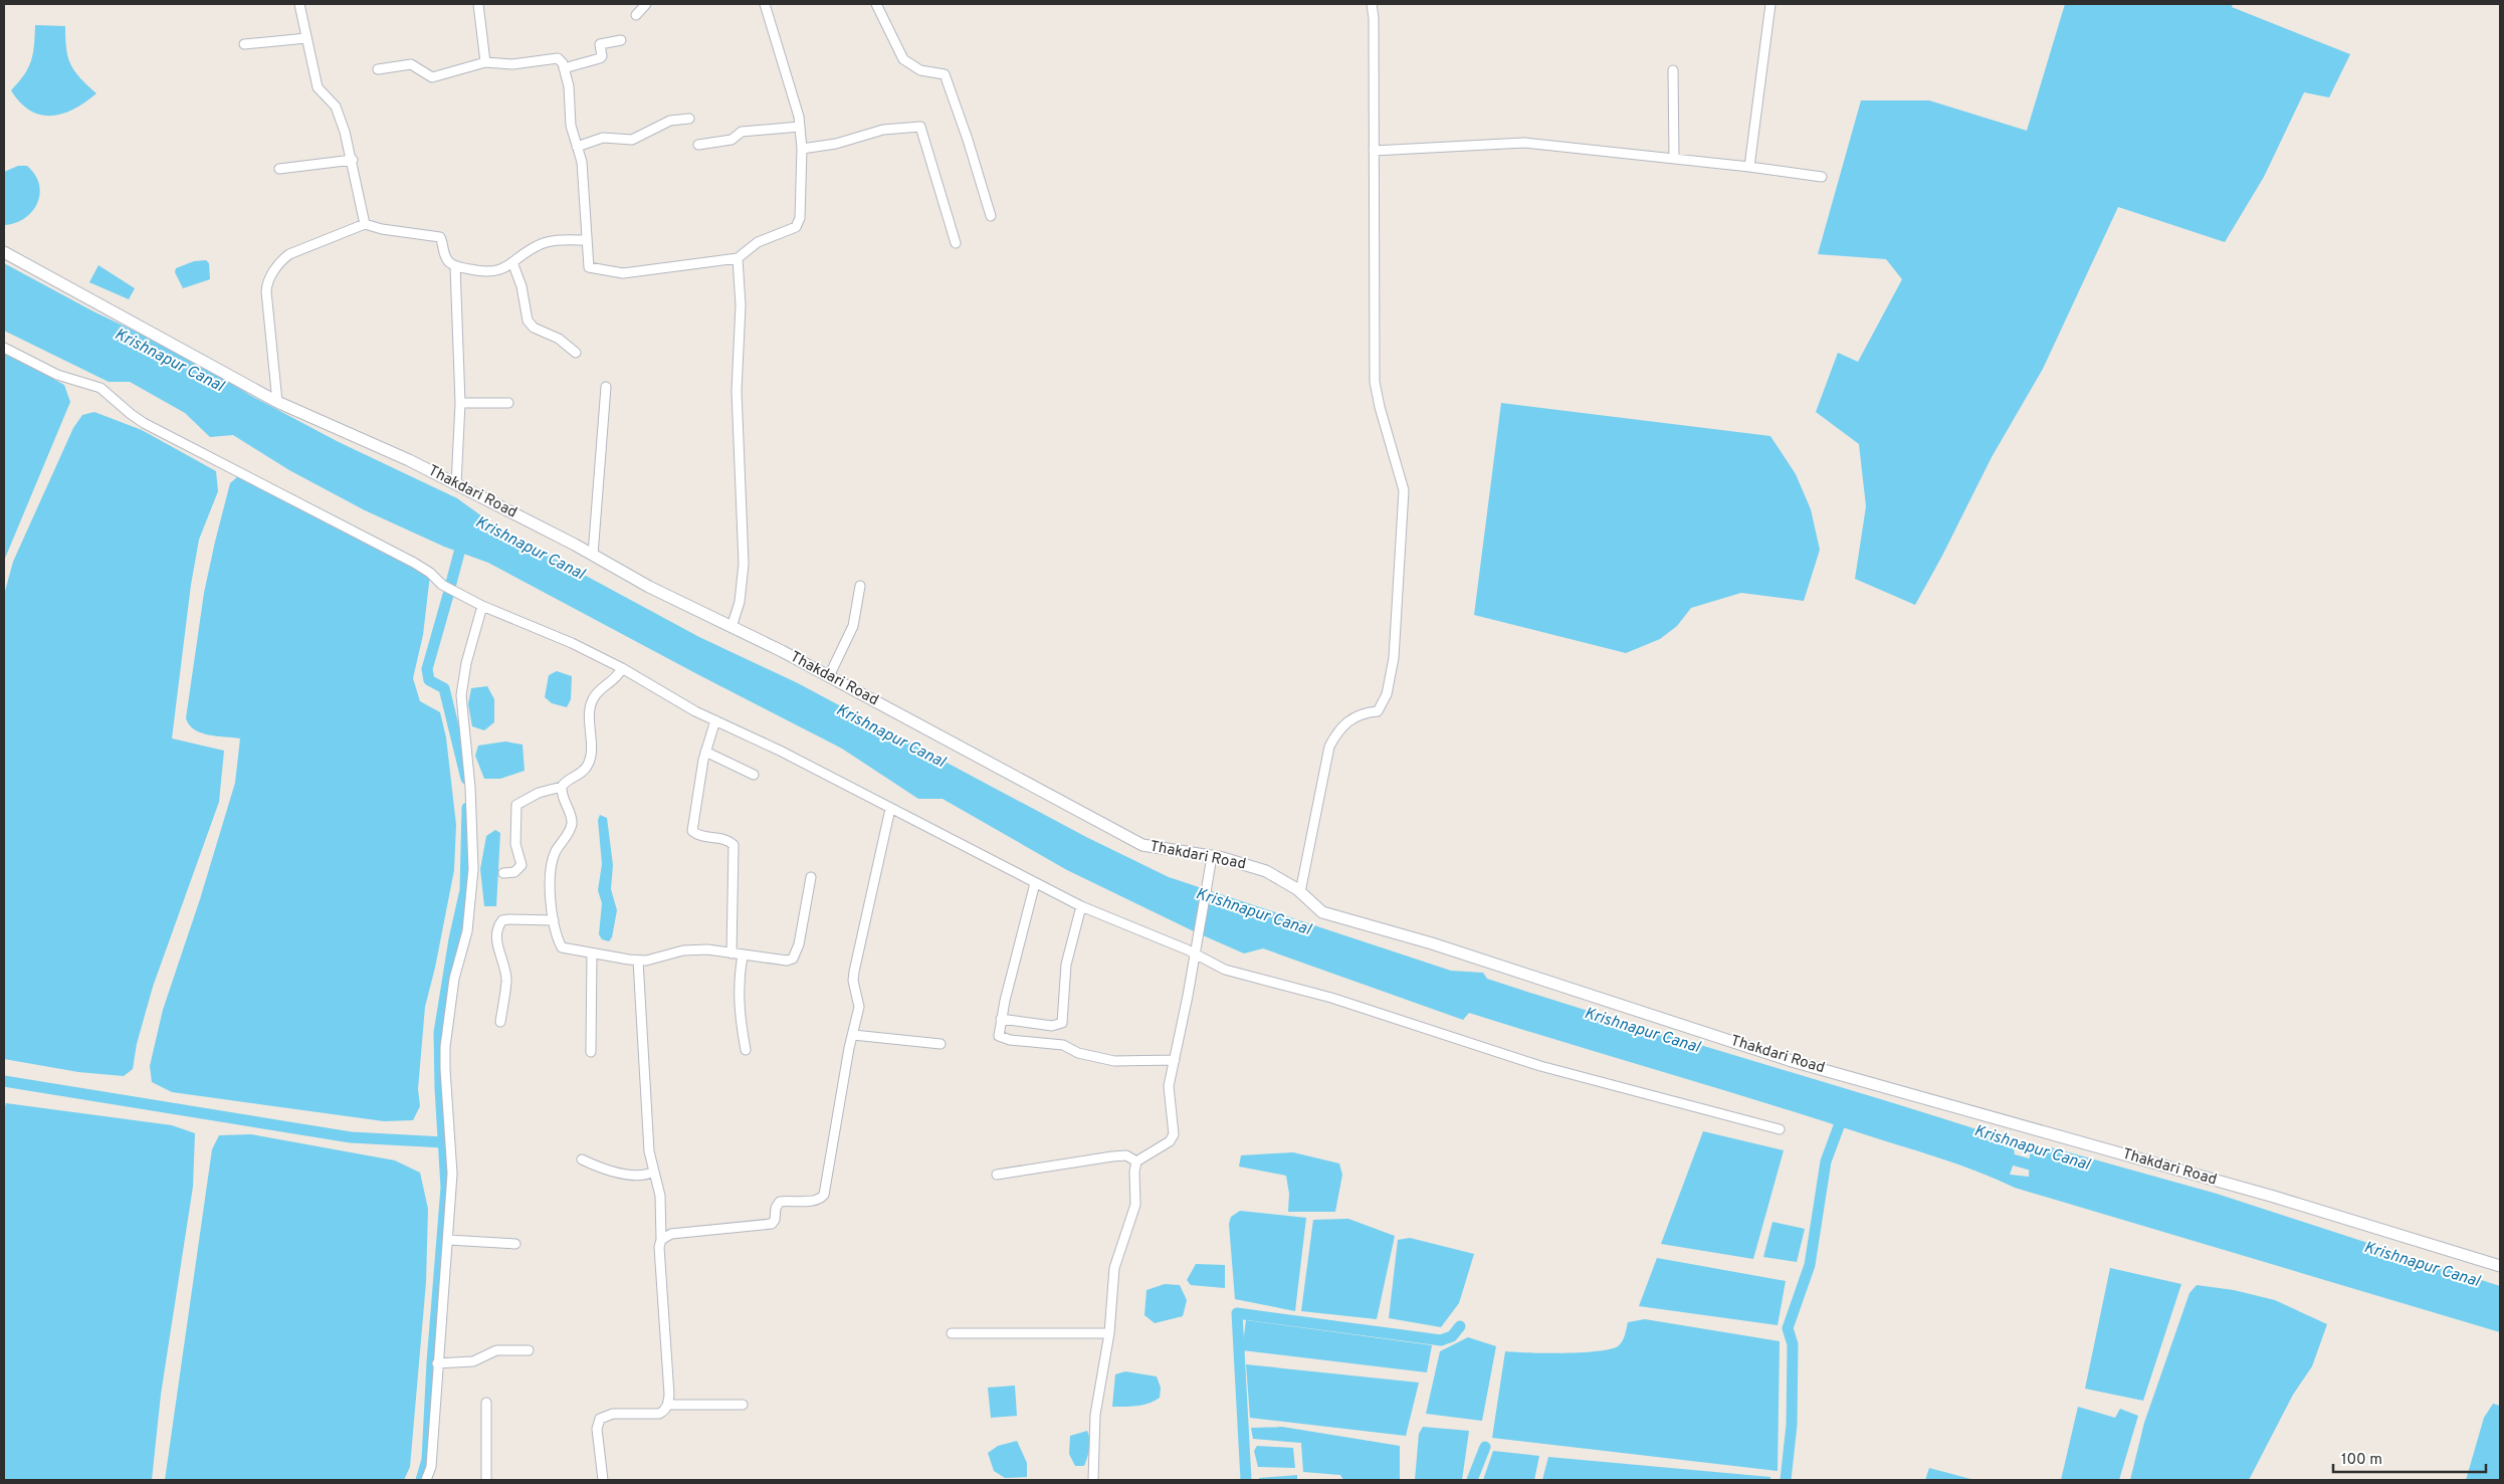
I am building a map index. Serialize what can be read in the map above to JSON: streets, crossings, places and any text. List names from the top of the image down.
{
  "streets": {
    "street": ["Thakdari Road"]
  },
  "water": ["Krishnapur Canal"],
  "scale_bar": "100 m"
}
